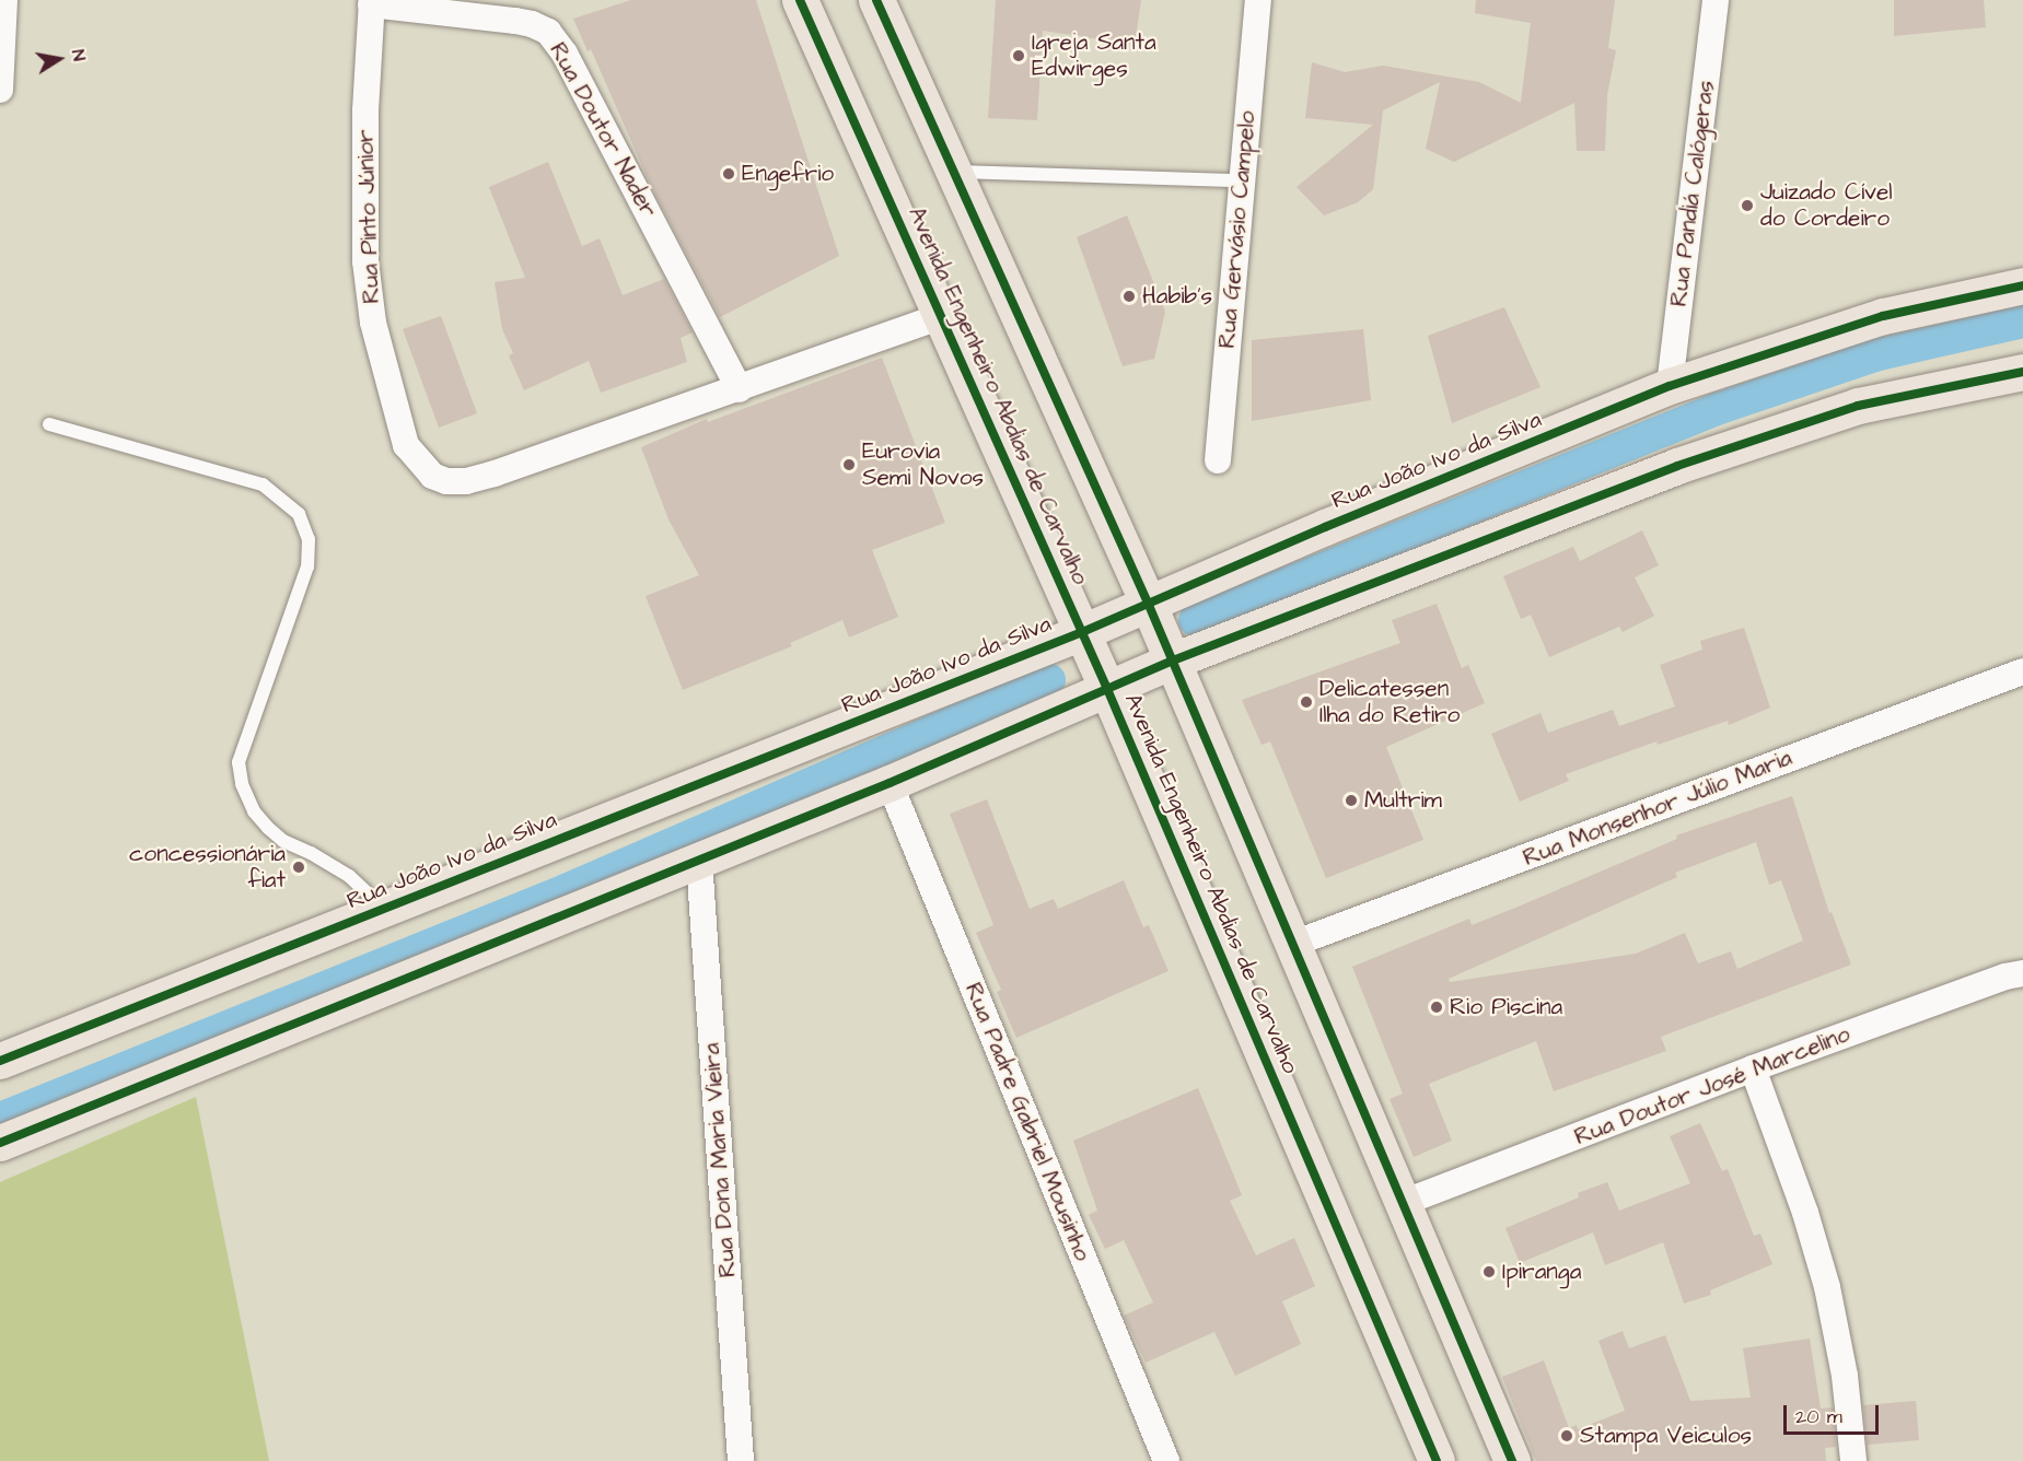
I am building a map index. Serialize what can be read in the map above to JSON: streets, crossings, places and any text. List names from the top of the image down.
{
  "streets": {
    "main road": ["Avenida Engenheiro Abdias de Carvalho", "Rua João Ivo da Silva"],
    "street": [
      "Rua Doutor Nader",
      "Rua Pandiá Calógeras",
      "Rua Pinto Júnior",
      "Rua Gervásio Campelo",
      "Rua Monsenhor Júlio Maria",
      "Rua Doutor José Marcelino",
      "Rua Padre Gabriel Mousinho",
      "Rua Dona Maria Vieira"
    ]
  },
  "crossings": [
    ["Rua Doutor Nader", "Rua Pinto Júnior"],
    ["Rua Pandiá Calógeras", "Rua João Ivo da Silva"],
    ["Rua Pinto Júnior", "Avenida Engenheiro Abdias de Carvalho"],
    ["Avenida Engenheiro Abdias de Carvalho", "Rua João Ivo da Silva"]
  ],
  "places": [
    "Igreja Santa Edwirges",
    "Engefrio",
    "Juizado Cível do Cordeiro",
    "Habib's",
    "Eurovia Semi Novos",
    "Delicatessen Ilha do Retiro",
    "Multrim",
    "concessionária fiat",
    "Rio Piscina",
    "Ipiranga",
    "Stampa Veiculos"
  ],
  "scale_bar": "20 m",
  "north": "right"
}
